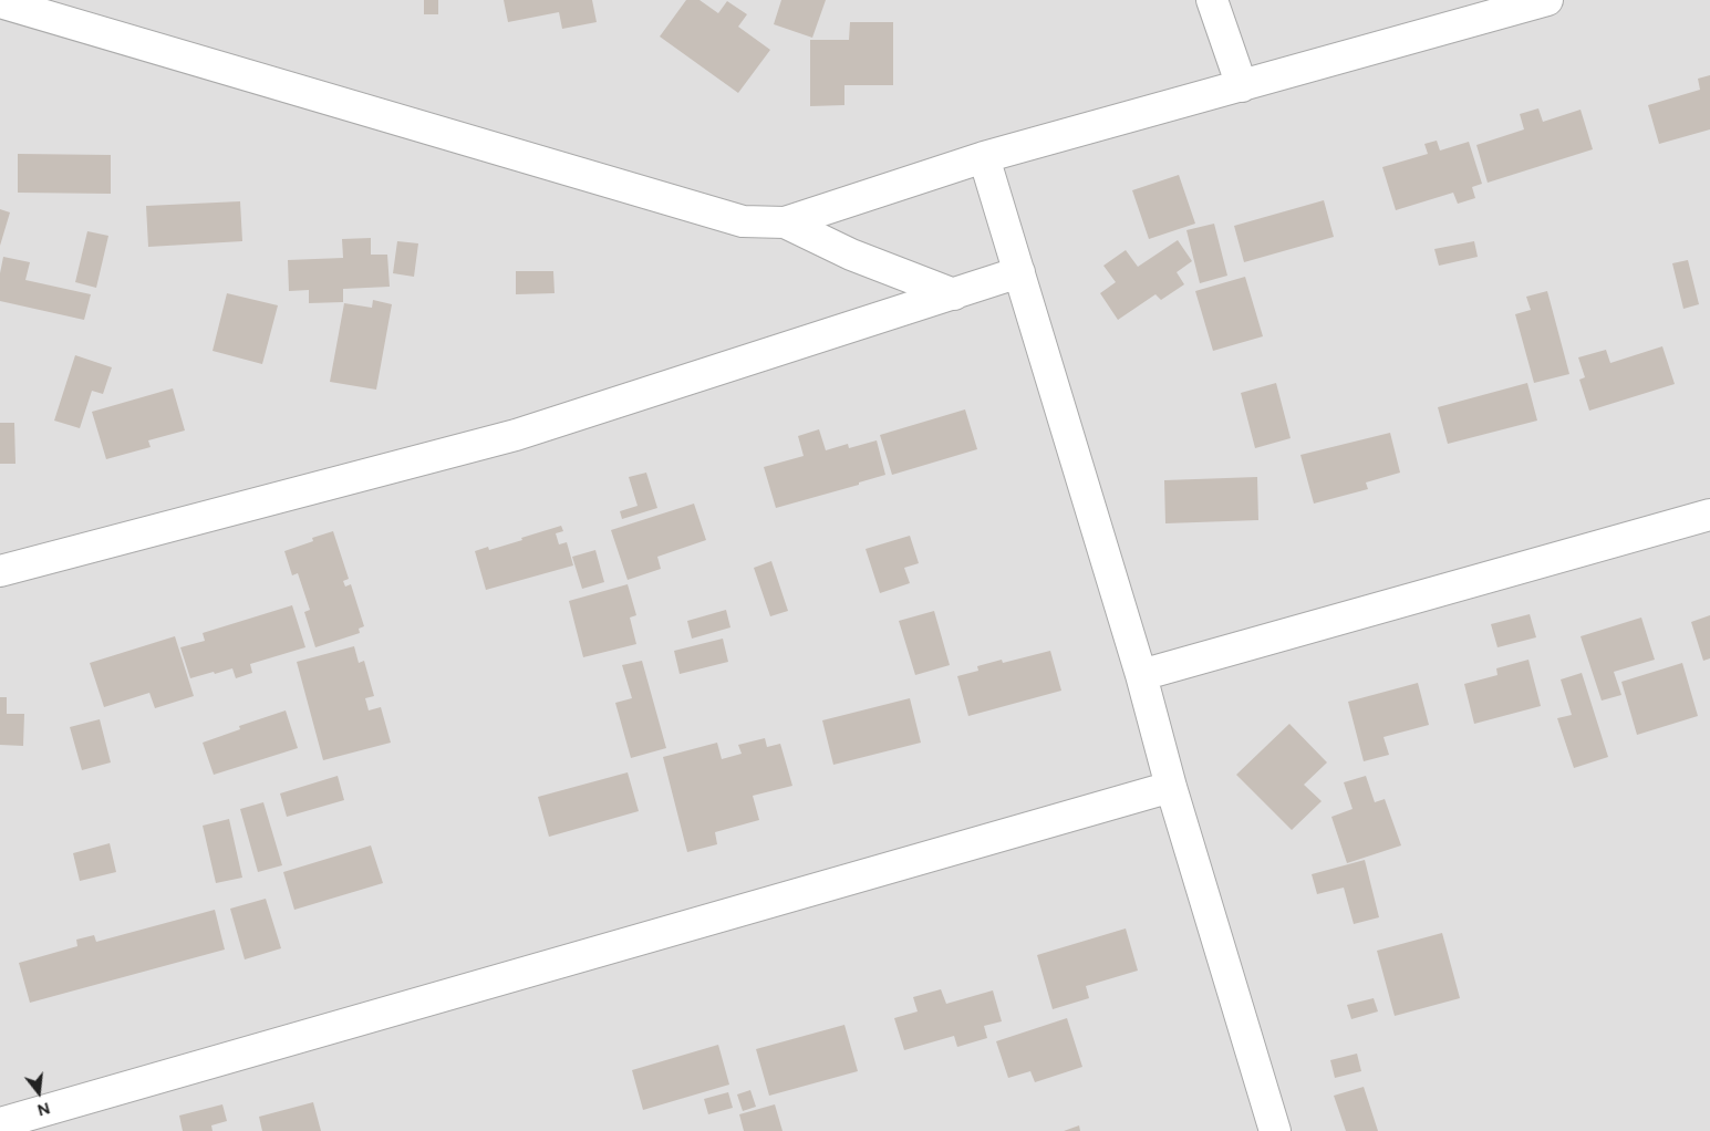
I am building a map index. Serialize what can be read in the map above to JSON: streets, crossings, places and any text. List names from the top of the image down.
{
  "north": "bottom"
}
